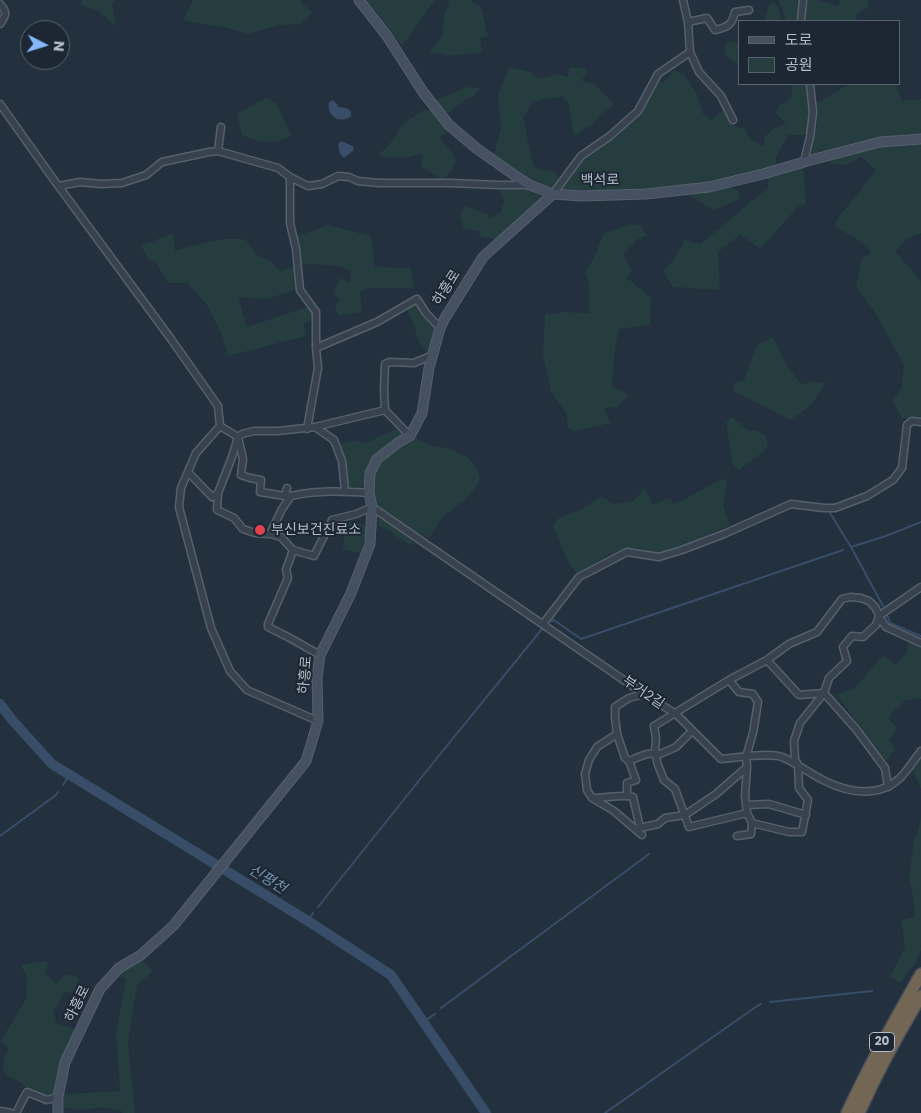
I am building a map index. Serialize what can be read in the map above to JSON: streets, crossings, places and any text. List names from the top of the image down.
{
  "streets": {
    "highway": ["20"],
    "street": ["백석로", "하흥로", "부거2길"]
  },
  "crossings": [
    ["백석로", "하흥로"],
    ["하흥로", "부거2길"]
  ],
  "water": ["신평천"],
  "places": ["부신보건진료소"],
  "legend": ["도로", "공원"],
  "north": "right"
}
